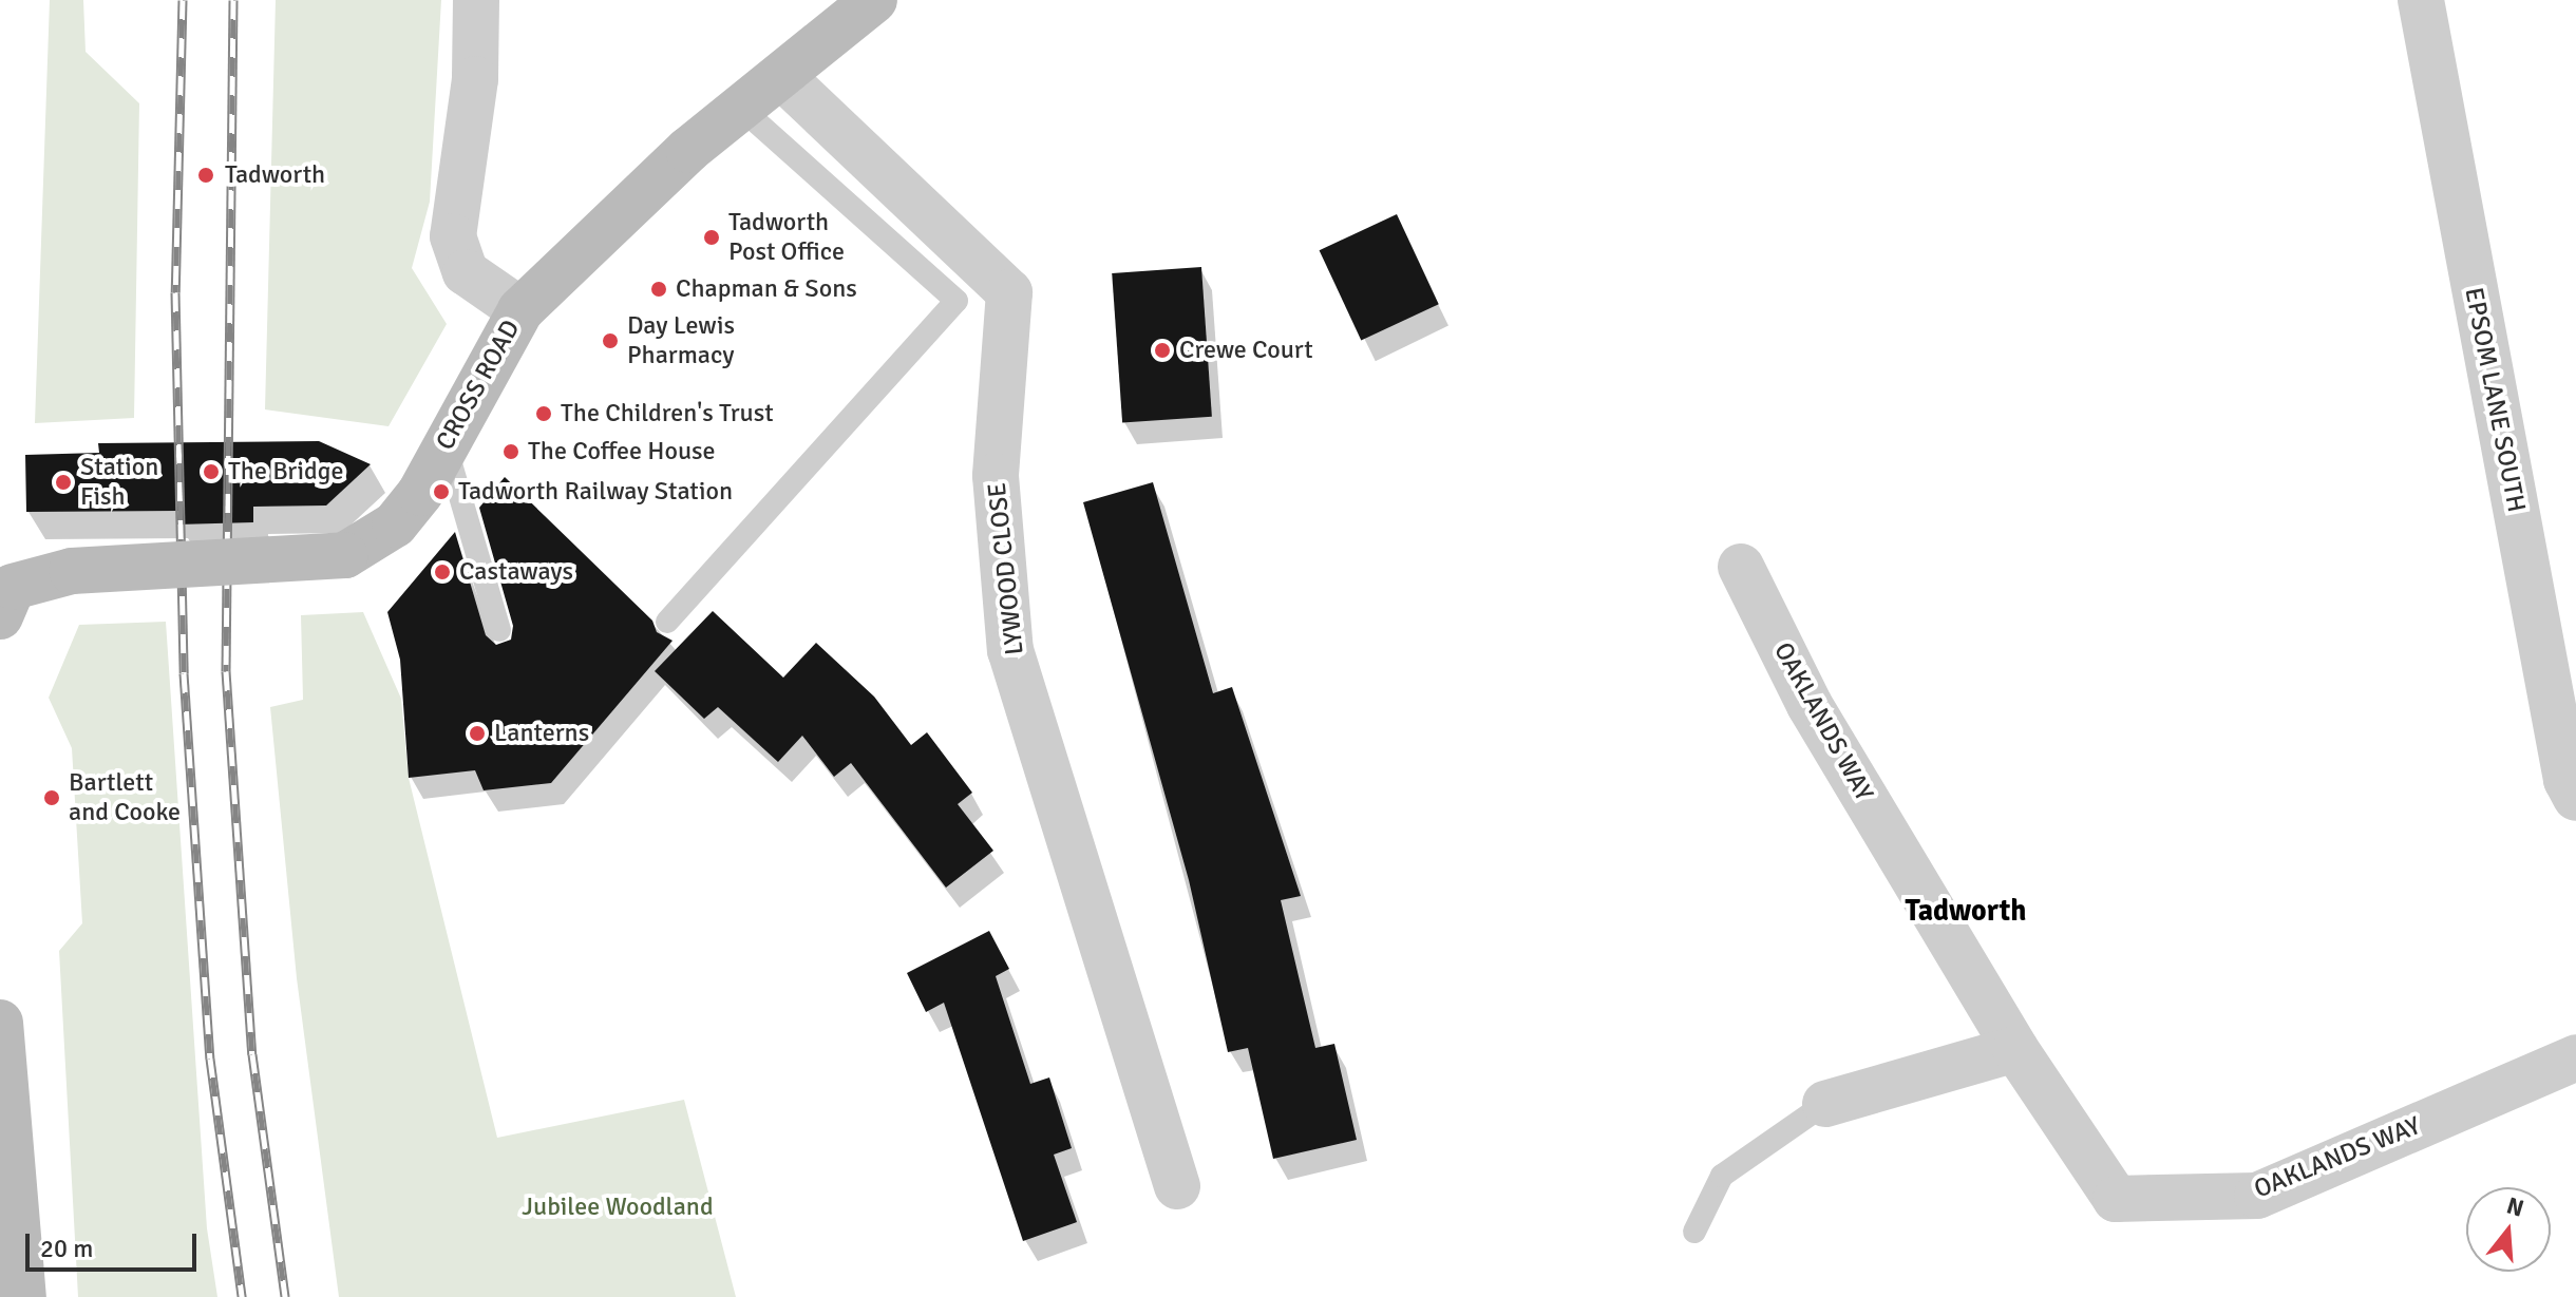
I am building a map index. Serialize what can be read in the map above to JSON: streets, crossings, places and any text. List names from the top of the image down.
{
  "streets": {
    "main road": ["CROSS ROAD"],
    "street": ["EPSOM LANE SOUTH", "LYWOOD CLOSE", "OAKLANDS WAY"]
  },
  "crossings": [
    ["CROSS ROAD", "LYWOOD CLOSE"]
  ],
  "districts": ["Tadworth"],
  "parks": ["Jubilee Woodland"],
  "places": [
    "Tadworth",
    "Tadworth Post Office",
    "Chapman & Sons",
    "Day Lewis Pharmacy",
    "Crewe Court",
    "The Children's Trust",
    "The Coffee House",
    "The Bridge",
    "Station Fish",
    "Tadworth Railway Station",
    "Castaways",
    "Lanterns",
    "Bartlett and Cooke"
  ],
  "scale_bar": "20 m",
  "north": "top"
}
